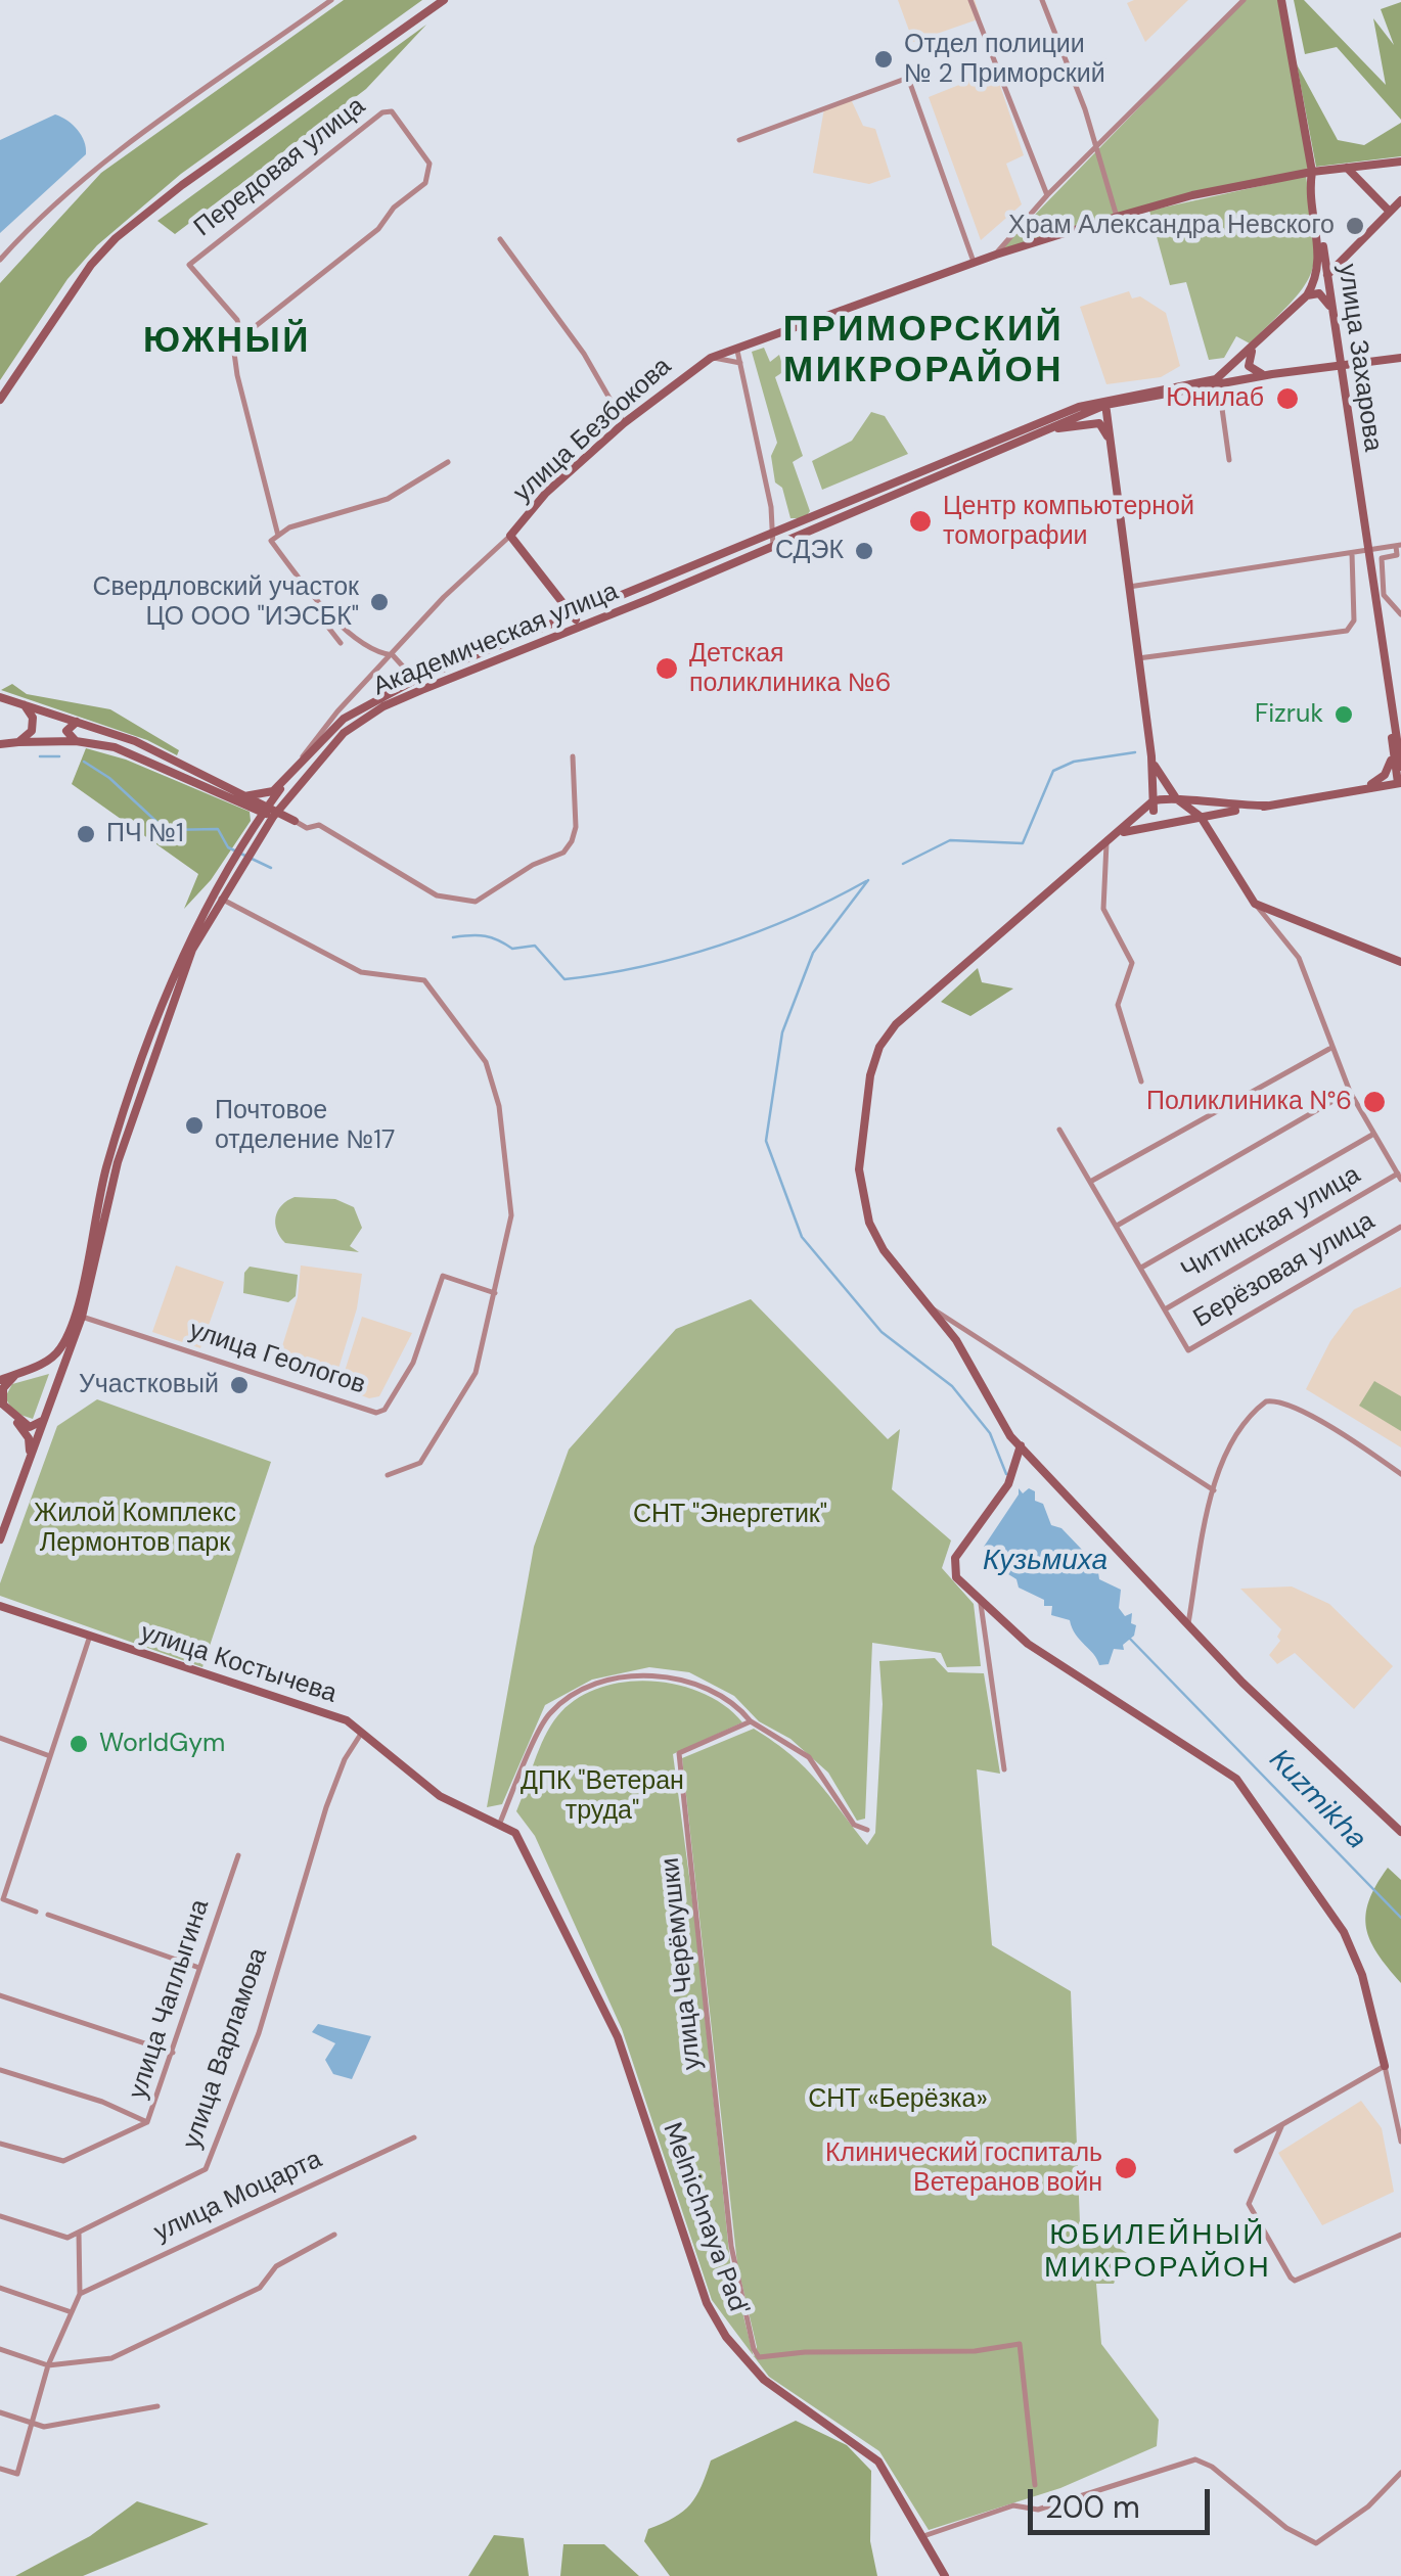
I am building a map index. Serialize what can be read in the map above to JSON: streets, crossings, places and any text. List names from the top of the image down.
{
  "streets": {
    "main road": [
      "улица Захарова",
      "улица Безбокова",
      "Академическая улица",
      "улица Костычева",
      "Melnichnaya Pad'"
    ],
    "street": [
      "Передовая улица",
      "Читинская улица",
      "Берёзовая улица",
      "улица Геологов",
      "улица Черёмушки",
      "улица Чаплыгина",
      "улица Варламова",
      "улица Моцарта"
    ]
  },
  "crossings": [
    ["улица Захарова", "улица Безбокова"],
    ["Академическая улица", "улица Геологов"],
    ["Читинская улица", "Берёзовая улица"],
    ["улица Костычева", "улица Варламова"],
    ["улица Костычева", "Melnichnaya Pad'"]
  ],
  "districts": ["ПРИМОРСКИЙ МИКРОРАЙОН", "ЮЖНЫЙ", "ЮБИЛЕЙНЫЙ МИКРОРАЙОН"],
  "water": ["Кузьмиха", "Kuzmikha"],
  "parks": [
    "Жилой Комплекс Лермонтов парк",
    "СНТ \"Энергетик\"",
    "ДПК \"Ветеран труда\"",
    "СНТ «Берёзка»"
  ],
  "places": [
    "Отдел полиции № 2 Приморский",
    "Храм Александра Невского",
    "Юнилаб",
    "Центр компьютерной томографии",
    "СДЭК",
    "Свердловский участок ЦО ООО \"ИЭСБК\"",
    "Детская поликлиника №6",
    "Fizruk",
    "ПЧ №1",
    "Поликлиника N°6",
    "Почтовое отделение №17",
    "Участковый",
    "WorldGym",
    "Клинический госпиталь Ветеранов войн"
  ],
  "scale_bar": "200 m"
}
